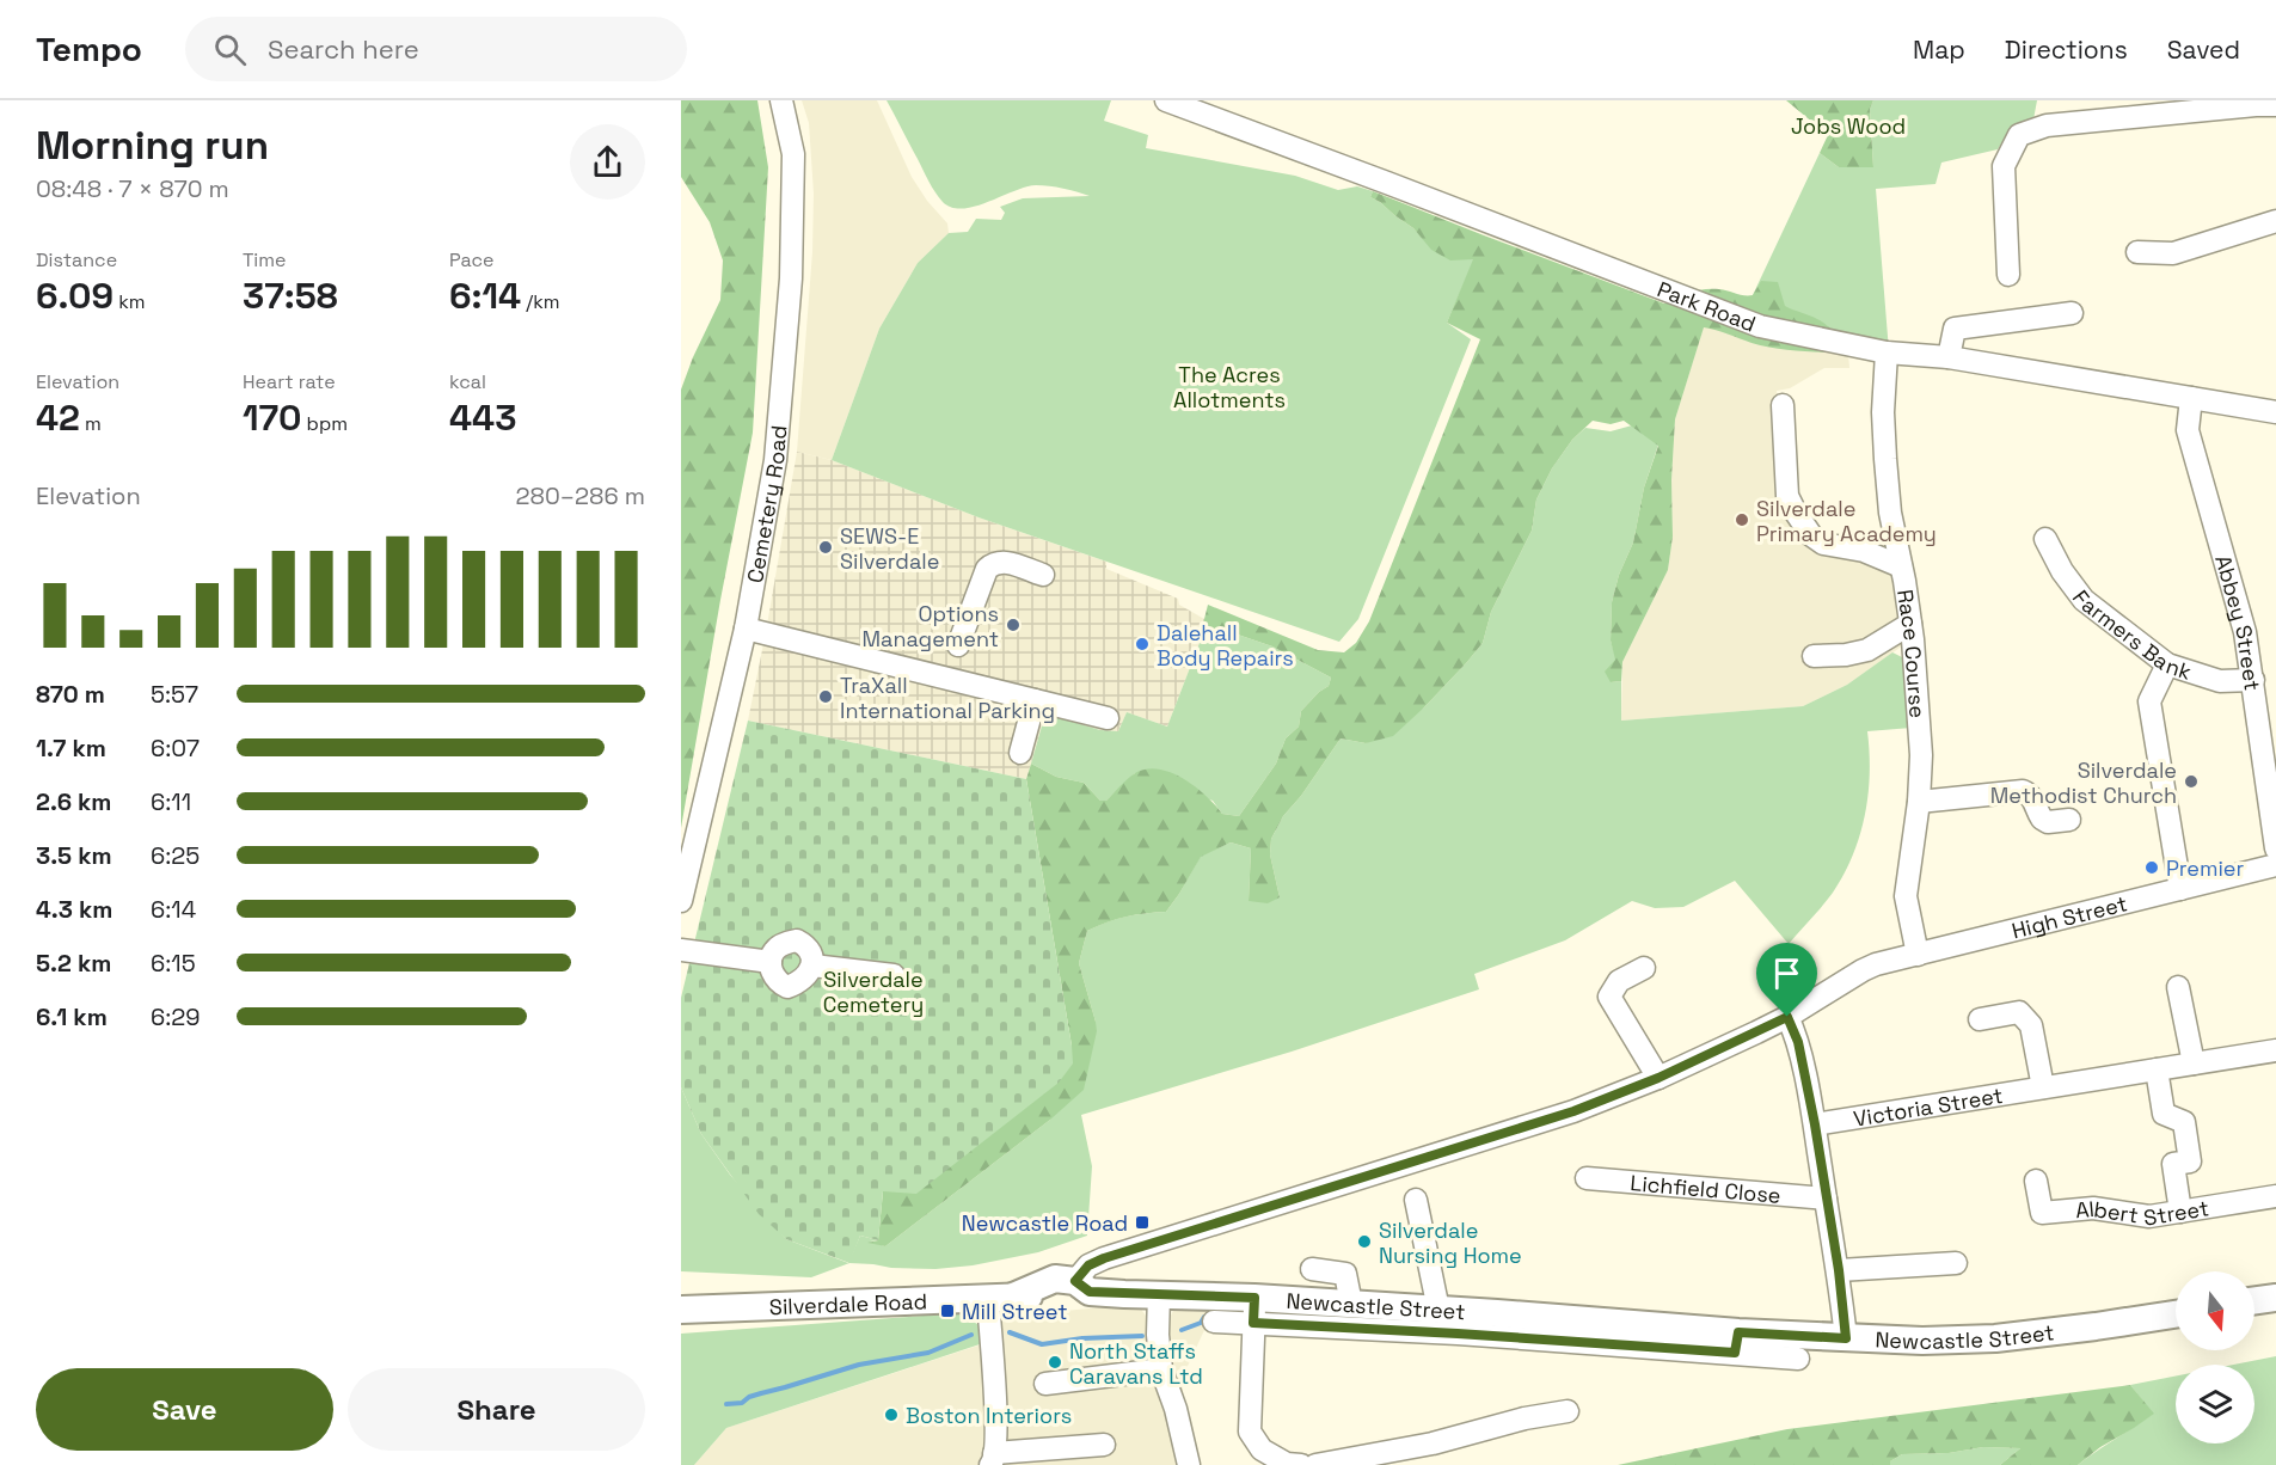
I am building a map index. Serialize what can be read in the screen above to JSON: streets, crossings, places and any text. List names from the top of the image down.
{
  "streets": {
    "main road": ["Silverdale Road", "Newcastle Street"],
    "street": [
      "Park Road",
      "Cemetery Road",
      "Abbey Street",
      "Farmers Bank",
      "Race Course",
      "High Street",
      "Victoria Street",
      "Lichfield Close",
      "Albert Street"
    ]
  },
  "crossings": [
    ["Park Road", "Abbey Street"],
    ["Park Road", "Race Course"],
    ["Abbey Street", "Farmers Bank"],
    ["Race Course", "High Street"],
    ["Silverdale Road", "Newcastle Street"]
  ],
  "parks": ["Jobs Wood", "The Acres Allotments", "Silverdale Cemetery"],
  "places": {
    "other": [
      "Silverdale Primary Academy",
      "SEWS-E Silverdale",
      "Options Management",
      "Dalehall Body Repairs",
      "TraXall International Parking",
      "Silverdale Methodist Church",
      "Premier",
      "Silverdale Nursing Home",
      "North Staffs Caravans Ltd",
      "Boston Interiors"
    ],
    "transit": ["Newcastle Road", "Mill Street"]
  },
  "north": "bottom",
  "page": {
    "header": "Tempo",
    "search": "Search here",
    "nav": ["Map", "Directions", "Saved"],
    "heading": ["Morning run", "08:48 · 7 × 870 m"],
    "stats": [
      ["Distance", "6.09 km"],
      ["Time", "37:58"],
      ["Pace", "6:14 /km"],
      ["Elevation", "42 m"],
      ["Heart rate", "170 bpm"],
      ["kcal", "443"]
    ],
    "chart": ["Elevation", "280–286 m"],
    "list": [
      {
        "name": "870 m",
        "note": "5:57"
      },
      {
        "name": "1.7 km",
        "note": "6:07"
      },
      {
        "name": "2.6 km",
        "note": "6:11"
      },
      {
        "name": "3.5 km",
        "note": "6:25"
      },
      {
        "name": "4.3 km",
        "note": "6:14"
      },
      {
        "name": "5.2 km",
        "note": "6:15"
      },
      {
        "name": "6.1 km",
        "note": "6:29"
      }
    ],
    "buttons": ["Save", "Share"]
  }
}
